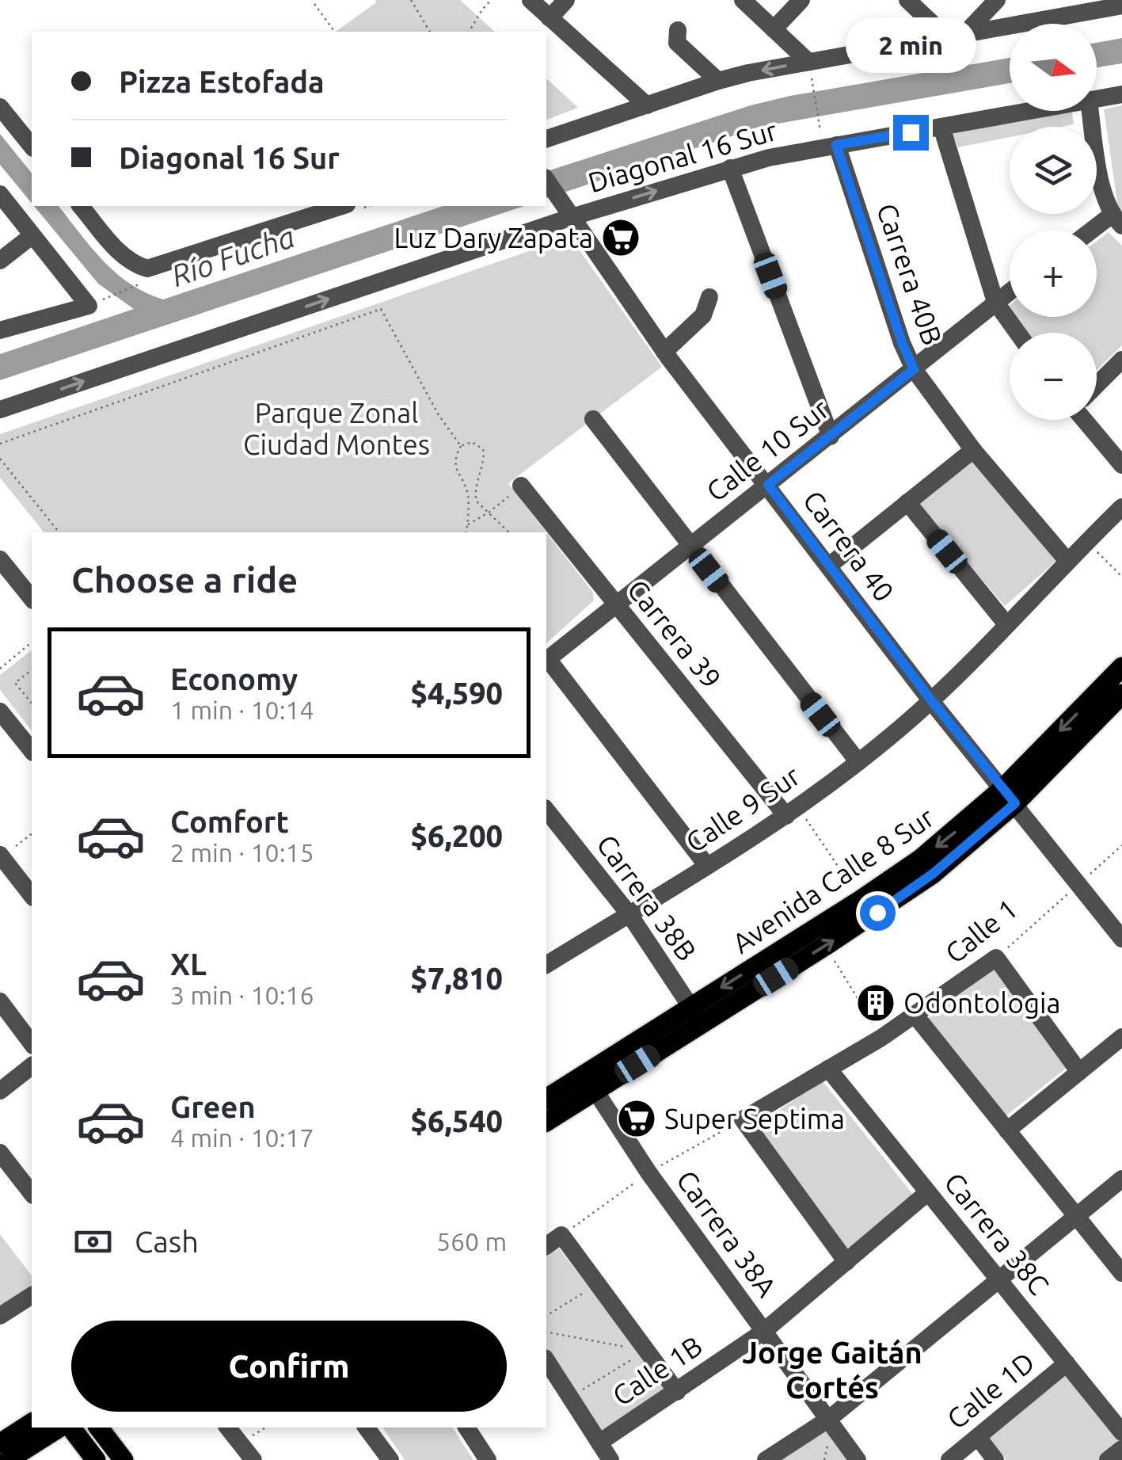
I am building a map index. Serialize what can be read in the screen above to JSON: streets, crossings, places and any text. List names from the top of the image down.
{
  "streets": {
    "main road": ["Avenida Calle 8 Sur"],
    "street": [
      "Diagonal 16 Sur",
      "Carrera 40B",
      "Calle 10 Sur",
      "Carrera 40",
      "Carrera 39",
      "Calle 9 Sur",
      "Carrera 38B",
      "Calle 1",
      "Carrera 38A",
      "Carrera 38C",
      "Calle 1B",
      "Calle 1D"
    ]
  },
  "crossings": [
    ["Diagonal 16 Sur", "Carrera 40B"],
    ["Diagonal 16 Sur", "Carrera 40"],
    ["Carrera 40B", "Calle 10 Sur"],
    ["Carrera 40B", "Calle 9 Sur"],
    ["Calle 10 Sur", "Carrera 40"],
    ["Calle 10 Sur", "Carrera 39"],
    ["Carrera 40", "Calle 9 Sur"],
    ["Carrera 40", "Avenida Calle 8 Sur"],
    ["Carrera 40", "Calle 1"],
    ["Carrera 39", "Calle 9 Sur"],
    ["Calle 9 Sur", "Carrera 38B"],
    ["Avenida Calle 8 Sur", "Carrera 38B"],
    ["Avenida Calle 8 Sur", "Carrera 38A"],
    ["Calle 1", "Carrera 38C"],
    ["Calle 1", "Calle 1B"],
    ["Carrera 38A", "Calle 1B"],
    ["Carrera 38C", "Calle 1B"],
    ["Carrera 38C", "Calle 1D"]
  ],
  "districts": ["Jorge Gaitán Cortés"],
  "water": ["Río Fucha"],
  "parks": ["Parque Zonal Ciudad Montes"],
  "places": {
    "supermarket": ["Luz Dary Zapata", "Super Septima"],
    "building": ["Odontologia"]
  },
  "north": "right",
  "page": {
    "bubble": "2 min",
    "map_buttons": ["+", "−"],
    "banner": ["Pizza Estofada", "Diagonal 16 Sur"],
    "heading": "Choose a ride",
    "list": [
      {
        "name": "Economy",
        "note": "1 min · 10:14",
        "value": "$4,590"
      },
      {
        "name": "Comfort",
        "note": "2 min · 10:15",
        "value": "$6,200"
      },
      {
        "name": "XL",
        "note": "3 min · 10:16",
        "value": "$7,810"
      },
      {
        "name": "Green",
        "note": "4 min · 10:17",
        "value": "$6,540"
      }
    ],
    "pay": ["Cash", "560 m"],
    "buttons": "Confirm"
  }
}
